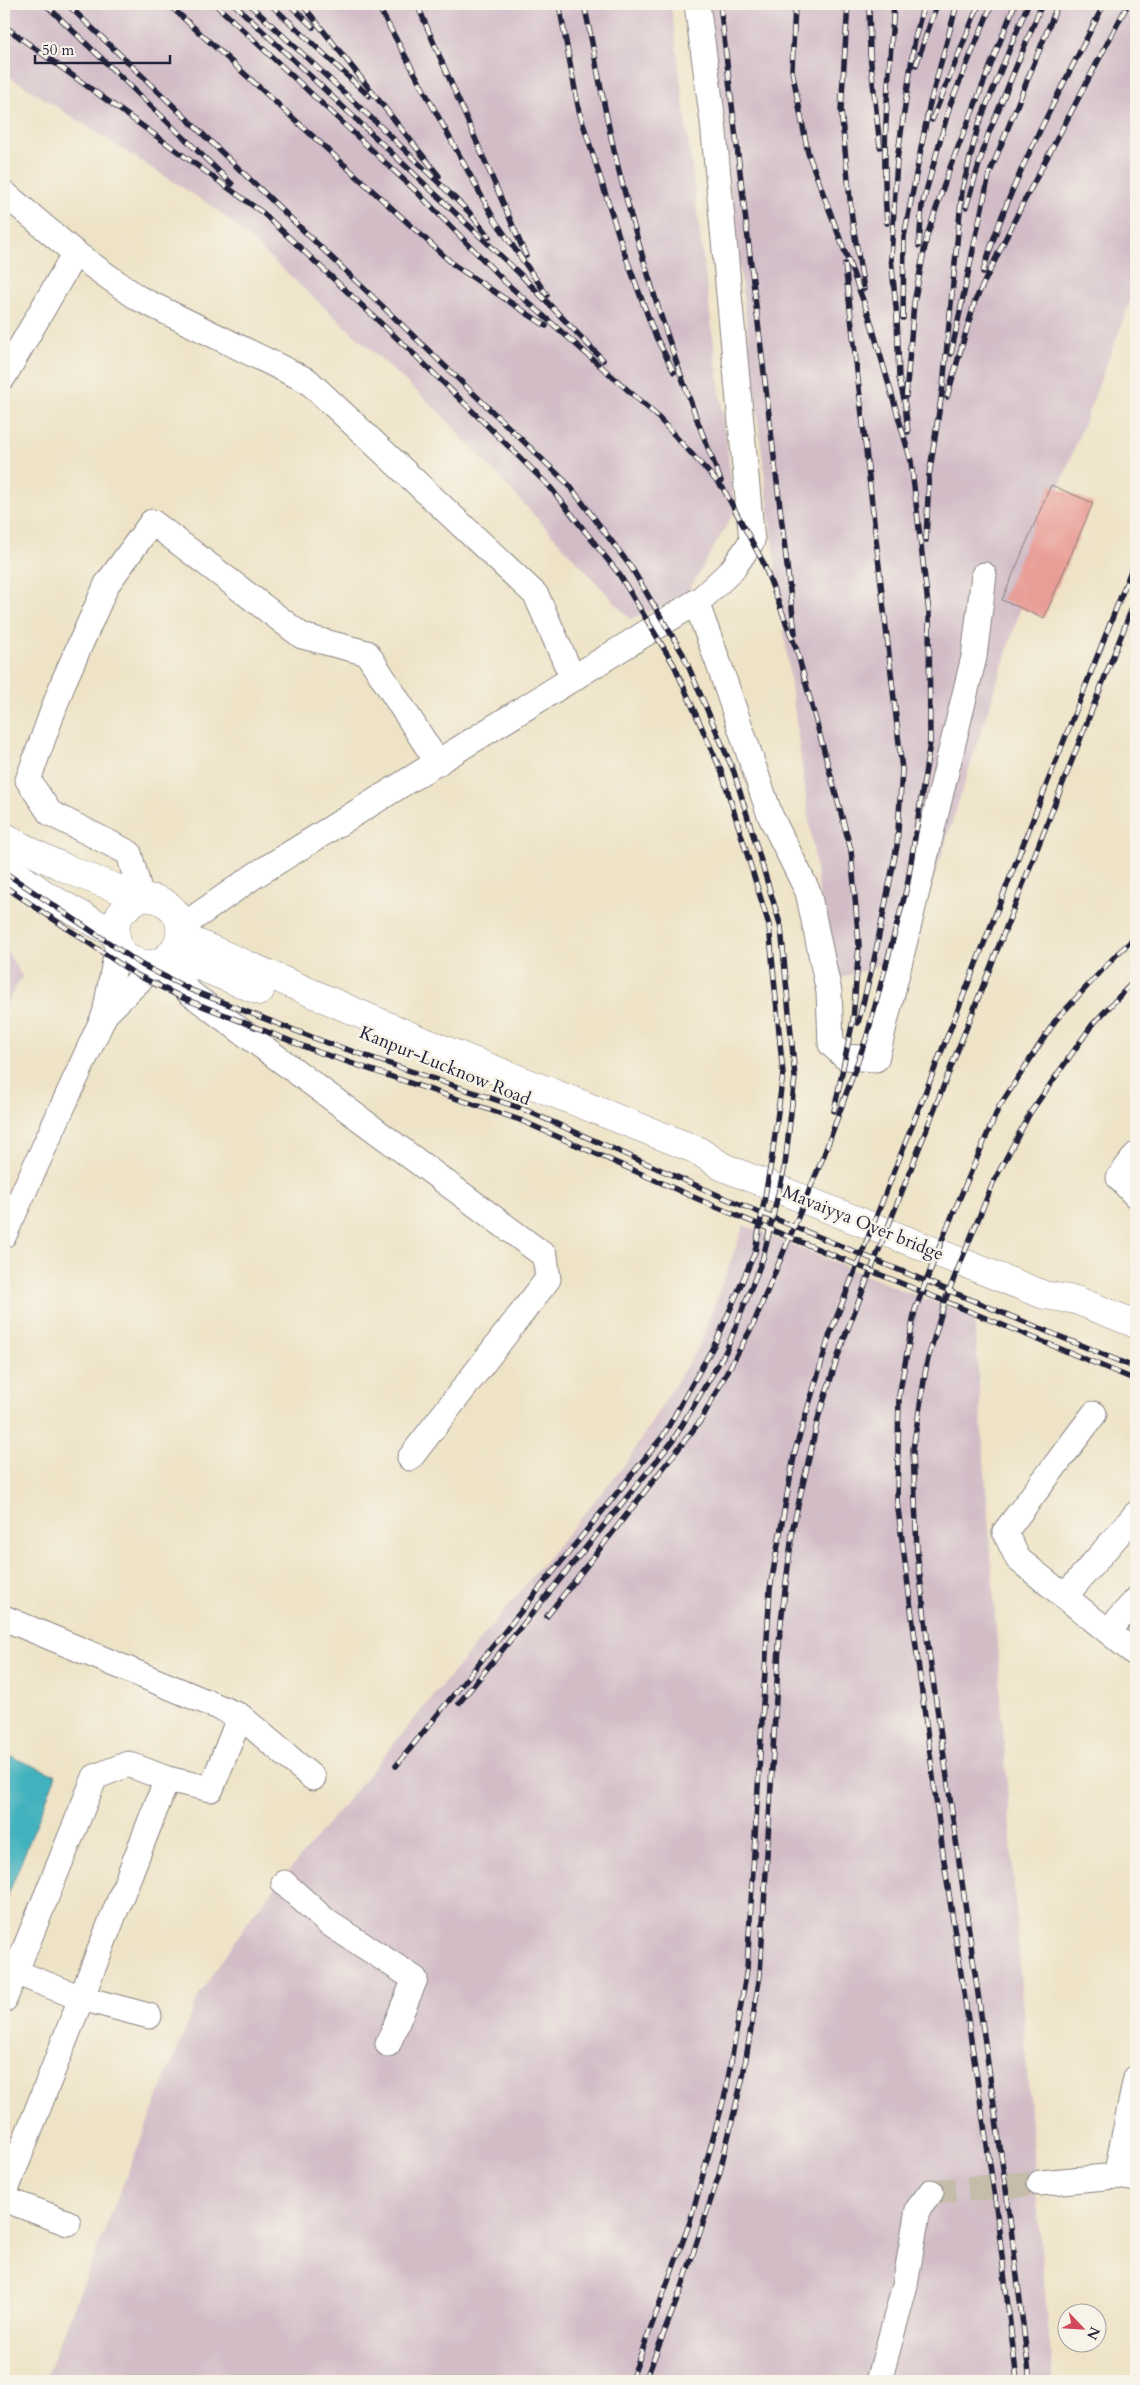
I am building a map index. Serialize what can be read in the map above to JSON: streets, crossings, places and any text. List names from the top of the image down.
{
  "streets": {
    "main road": ["Kanpur-Lucknow Road", "Mavaiyya Over bridge"]
  },
  "crossings": [
    ["Kanpur-Lucknow Road", "Mavaiyya Over bridge"]
  ],
  "scale_bar": "50 m",
  "north": "bottom right"
}
